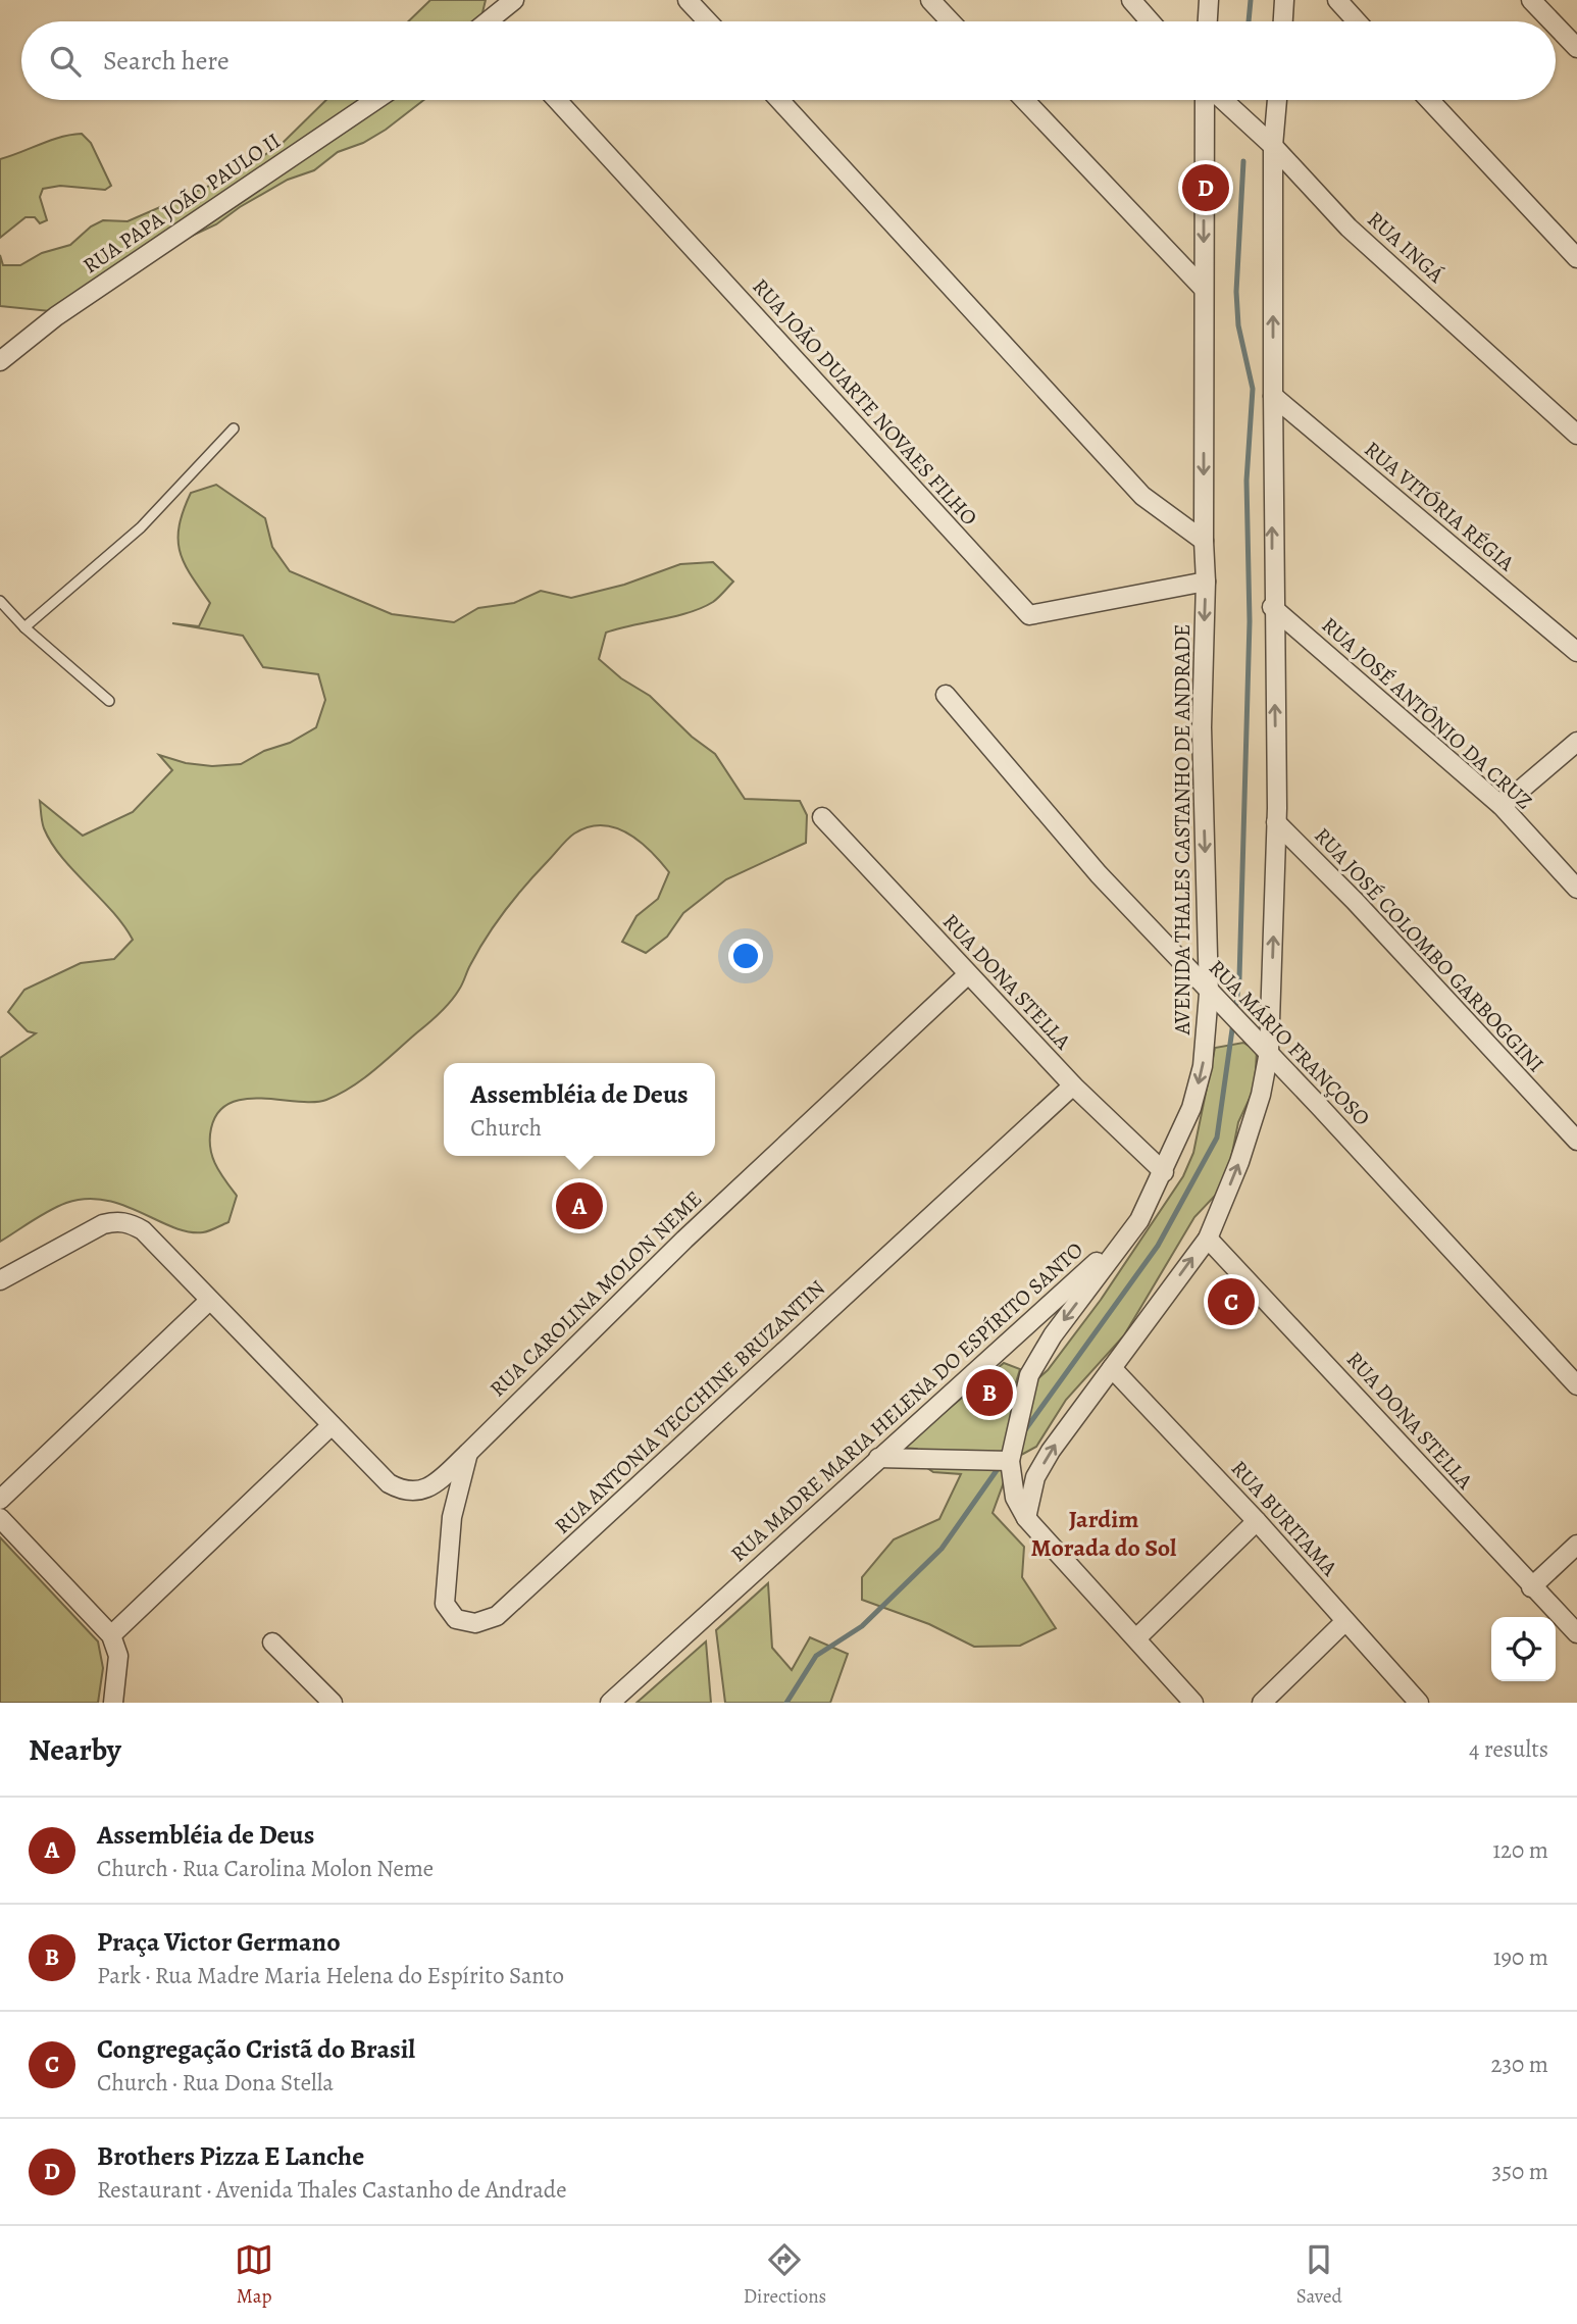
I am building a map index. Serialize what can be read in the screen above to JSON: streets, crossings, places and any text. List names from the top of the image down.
{
  "streets": {
    "street": [
      "RUA PAPA JOÃO PAULO II",
      "RUA INGÁ",
      "RUA JOÃO DUARTE NOVAES FILHO",
      "RUA VITÓRIA RÉGIA",
      "RUA JOSÉ ANTÔNIO DA CRUZ",
      "AVENIDA THALES CASTANHO DE ANDRADE",
      "RUA JOSÉ COLOMBO GARBOGGINI",
      "RUA DONA STELLA",
      "RUA MÁRIO FRANÇOSO",
      "RUA CAROLINA MOLON NEME",
      "RUA MADRE MARIA HELENA DO ESPÍRITO SANTO",
      "RUA ANTONIA VECCHINE BRUZANTIN",
      "RUA BURITAMA"
    ]
  },
  "crossings": [
    ["RUA JOÃO DUARTE NOVAES FILHO", "AVENIDA THALES CASTANHO DE ANDRADE"],
    ["AVENIDA THALES CASTANHO DE ANDRADE", "RUA DONA STELLA"],
    ["AVENIDA THALES CASTANHO DE ANDRADE", "RUA MÁRIO FRANÇOSO"],
    ["AVENIDA THALES CASTANHO DE ANDRADE", "RUA MADRE MARIA HELENA DO ESPÍRITO SANTO"],
    ["RUA DONA STELLA", "RUA CAROLINA MOLON NEME"],
    ["RUA DONA STELLA", "RUA ANTONIA VECCHINE BRUZANTIN"],
    ["RUA CAROLINA MOLON NEME", "RUA ANTONIA VECCHINE BRUZANTIN"]
  ],
  "districts": ["Jardim Morada do Sol"],
  "page": {
    "search": "Search here",
    "pins": [
      "D",
      "A",
      "C",
      "B"
    ],
    "popup": ["Assembléia de Deus", "Church"],
    "heading": ["Nearby", "4 results"],
    "list": [
      {
        "mark": "A",
        "name": "Assembléia de Deus",
        "note": "Church · Rua Carolina Molon Neme",
        "value": "120 m"
      },
      {
        "mark": "B",
        "name": "Praça Victor Germano",
        "note": "Park · Rua Madre Maria Helena do Espírito Santo",
        "value": "190 m"
      },
      {
        "mark": "C",
        "name": "Congregação Cristã do Brasil",
        "note": "Church · Rua Dona Stella",
        "value": "230 m"
      },
      {
        "mark": "D",
        "name": "Brothers Pizza E Lanche",
        "note": "Restaurant · Avenida Thales Castanho de Andrade",
        "value": "350 m"
      }
    ],
    "nav": ["Map", "Directions", "Saved"]
  }
}
